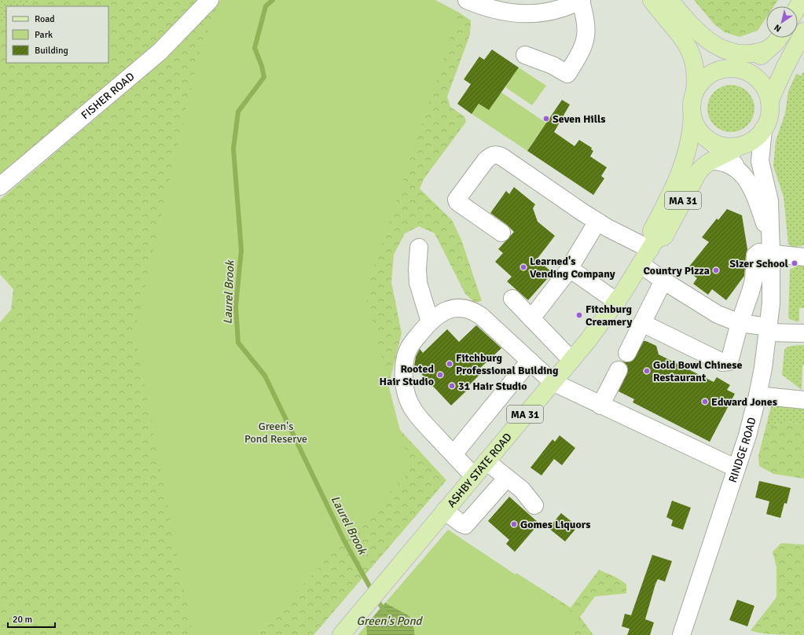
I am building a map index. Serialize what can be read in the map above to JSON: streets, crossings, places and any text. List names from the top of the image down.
{
  "streets": {
    "main road": ["MA 31", "ASHBY STATE ROAD"],
    "street": ["FISHER ROAD", "RINDGE ROAD"]
  },
  "crossings": [
    ["MA 31", "RINDGE ROAD"],
    ["MA 31", "ASHBY STATE ROAD"],
    ["RINDGE ROAD", "ASHBY STATE ROAD"]
  ],
  "water": ["Laurel Brook", "Green's Pond"],
  "parks": ["Green's Pond Reserve"],
  "places": [
    "Seven Hills",
    "Sizer School",
    "Learned's Vending Company",
    "Country Pizza",
    "Fitchburg Creamery",
    "Fitchburg Professional Building",
    "Gold Bowl Chinese Restaurant",
    "Rooted Hair Studio",
    "31 Hair Studio",
    "Edward Jones",
    "Gomes Liquors"
  ],
  "legend": ["Road", "Park", "Building"],
  "scale_bar": "20 m",
  "north": "bottom left"
}
